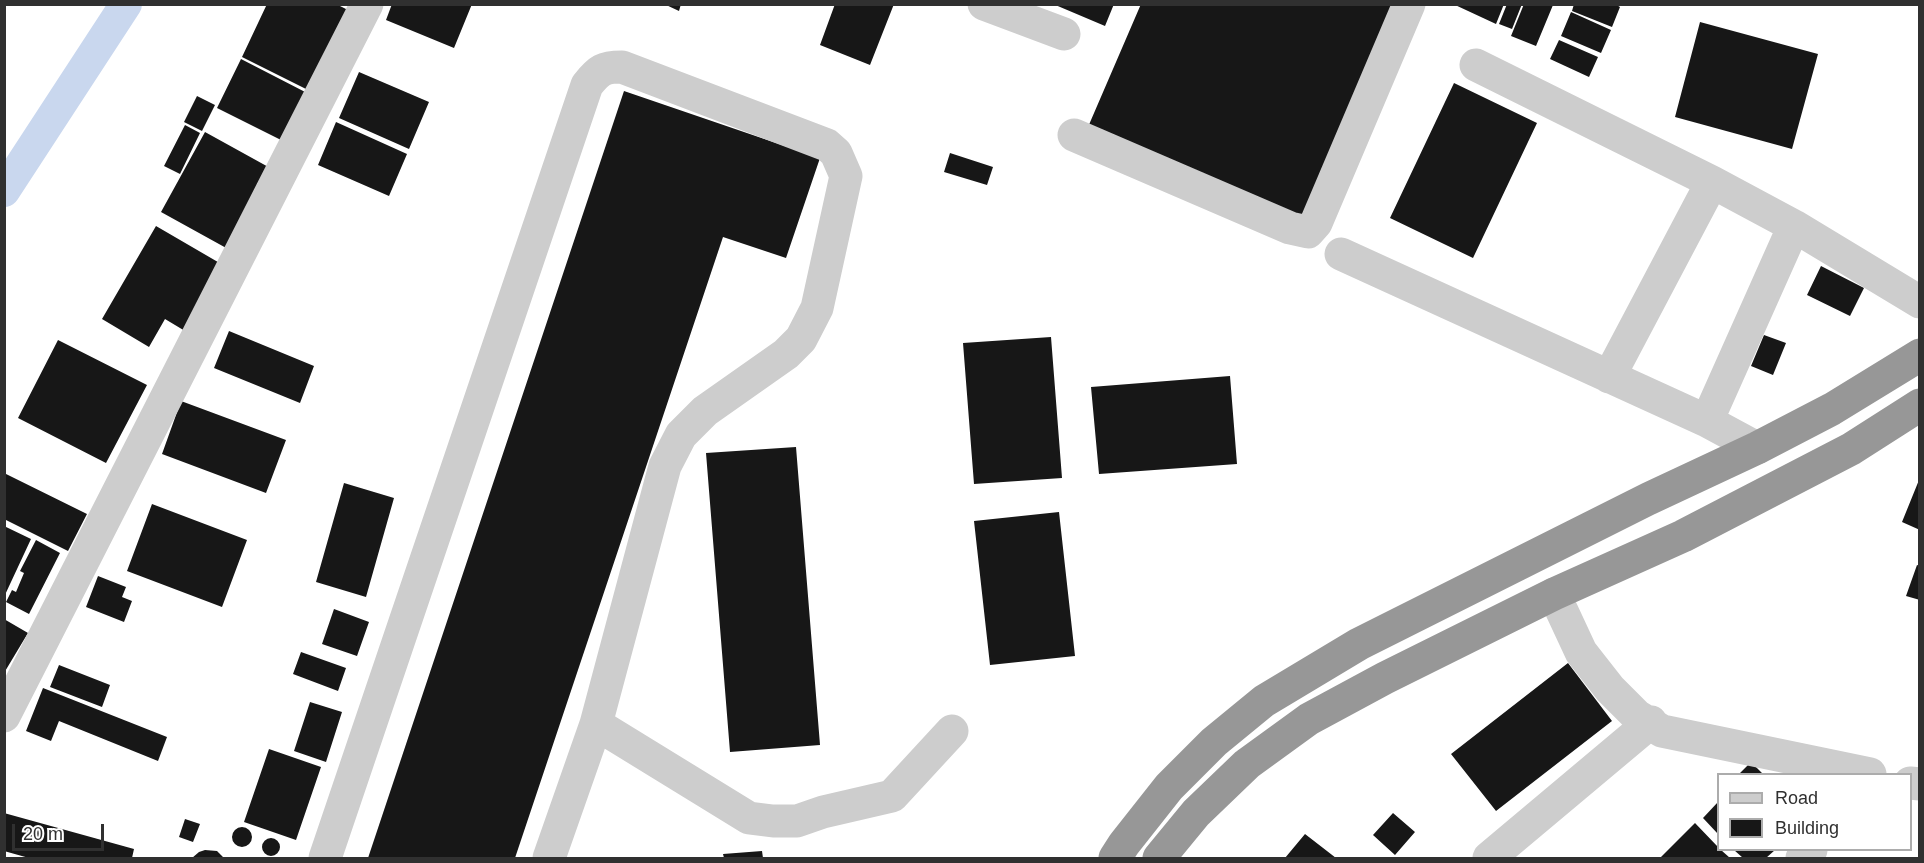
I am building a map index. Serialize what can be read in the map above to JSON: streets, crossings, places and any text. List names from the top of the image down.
{
  "legend": ["Road", "Building"],
  "scale_bar": "20 m"
}
